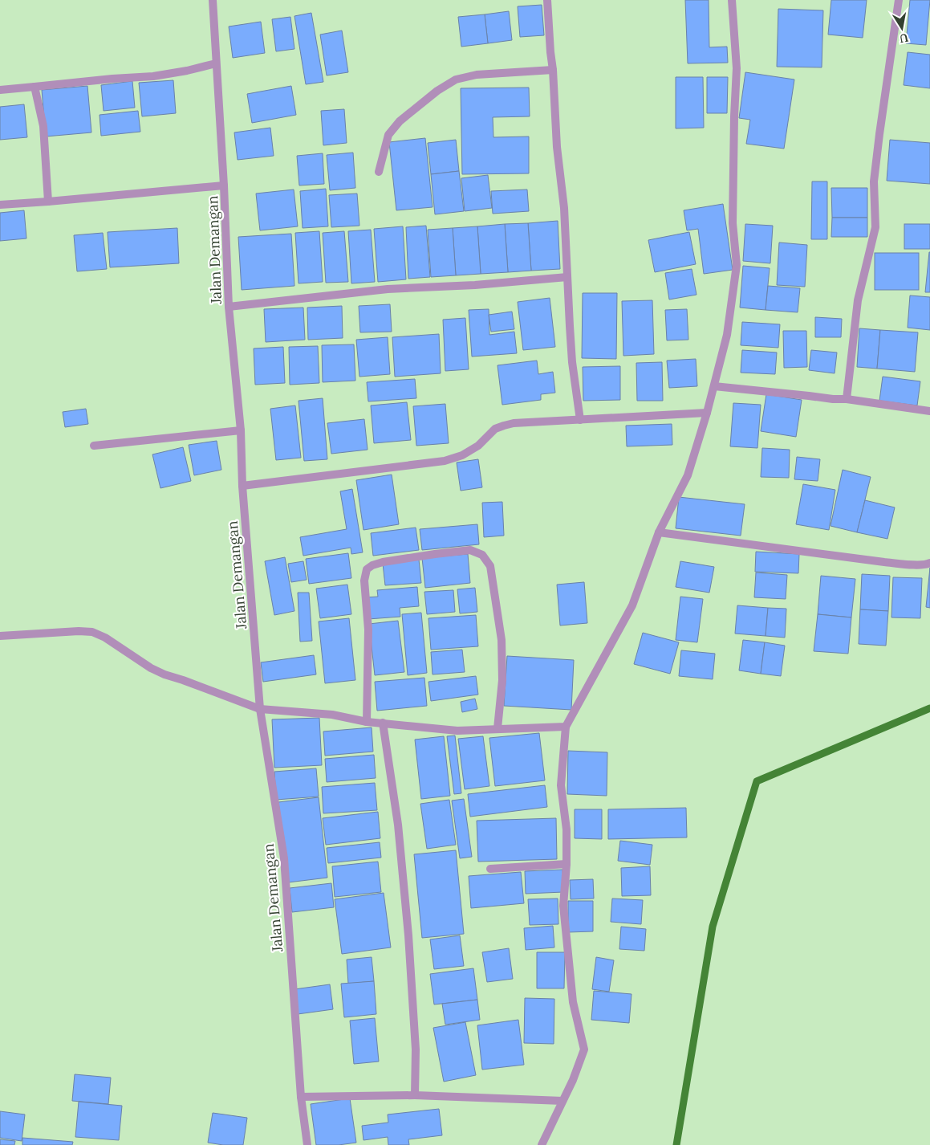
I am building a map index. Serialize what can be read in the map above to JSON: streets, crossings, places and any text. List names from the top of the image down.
{
  "streets": {
    "street": ["Jalan Demangan"]
  },
  "north": "bottom"
}
